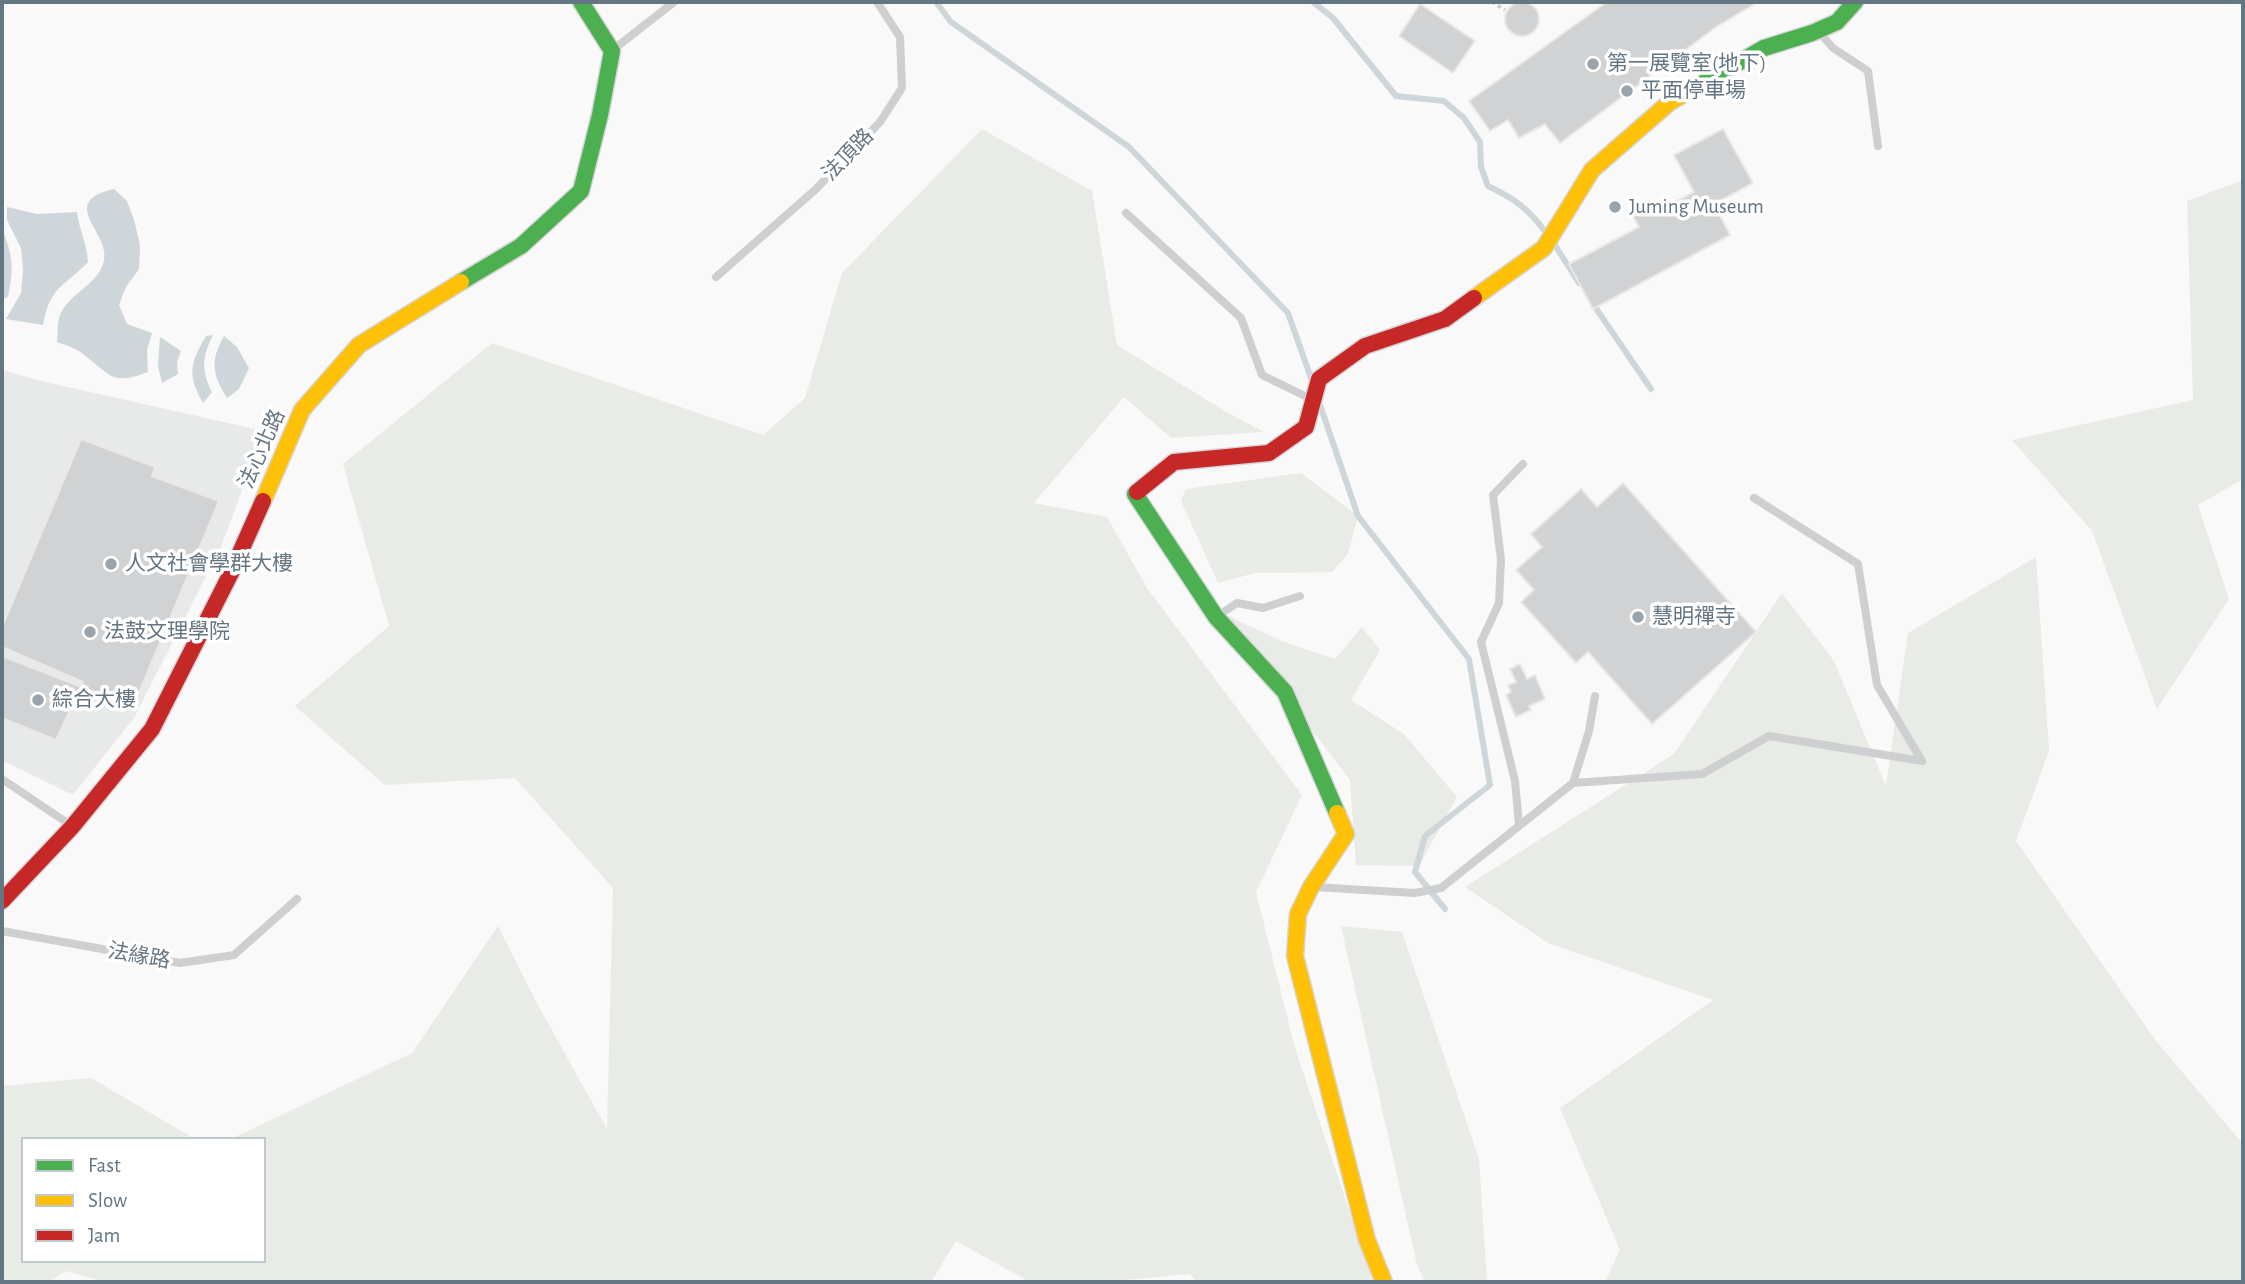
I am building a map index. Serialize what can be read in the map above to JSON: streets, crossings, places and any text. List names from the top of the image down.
{
  "streets": {
    "street": ["法心北路"],
    "lane": ["法頂路", "法緣路"]
  },
  "places": [
    "第一展覽室(地下)",
    "平面停車場",
    "Juming Museum",
    "人文社會學群大樓",
    "慧明禪寺",
    "法鼓文理學院",
    "綜合大樓"
  ],
  "legend": ["Fast", "Slow", "Jam"]
}
